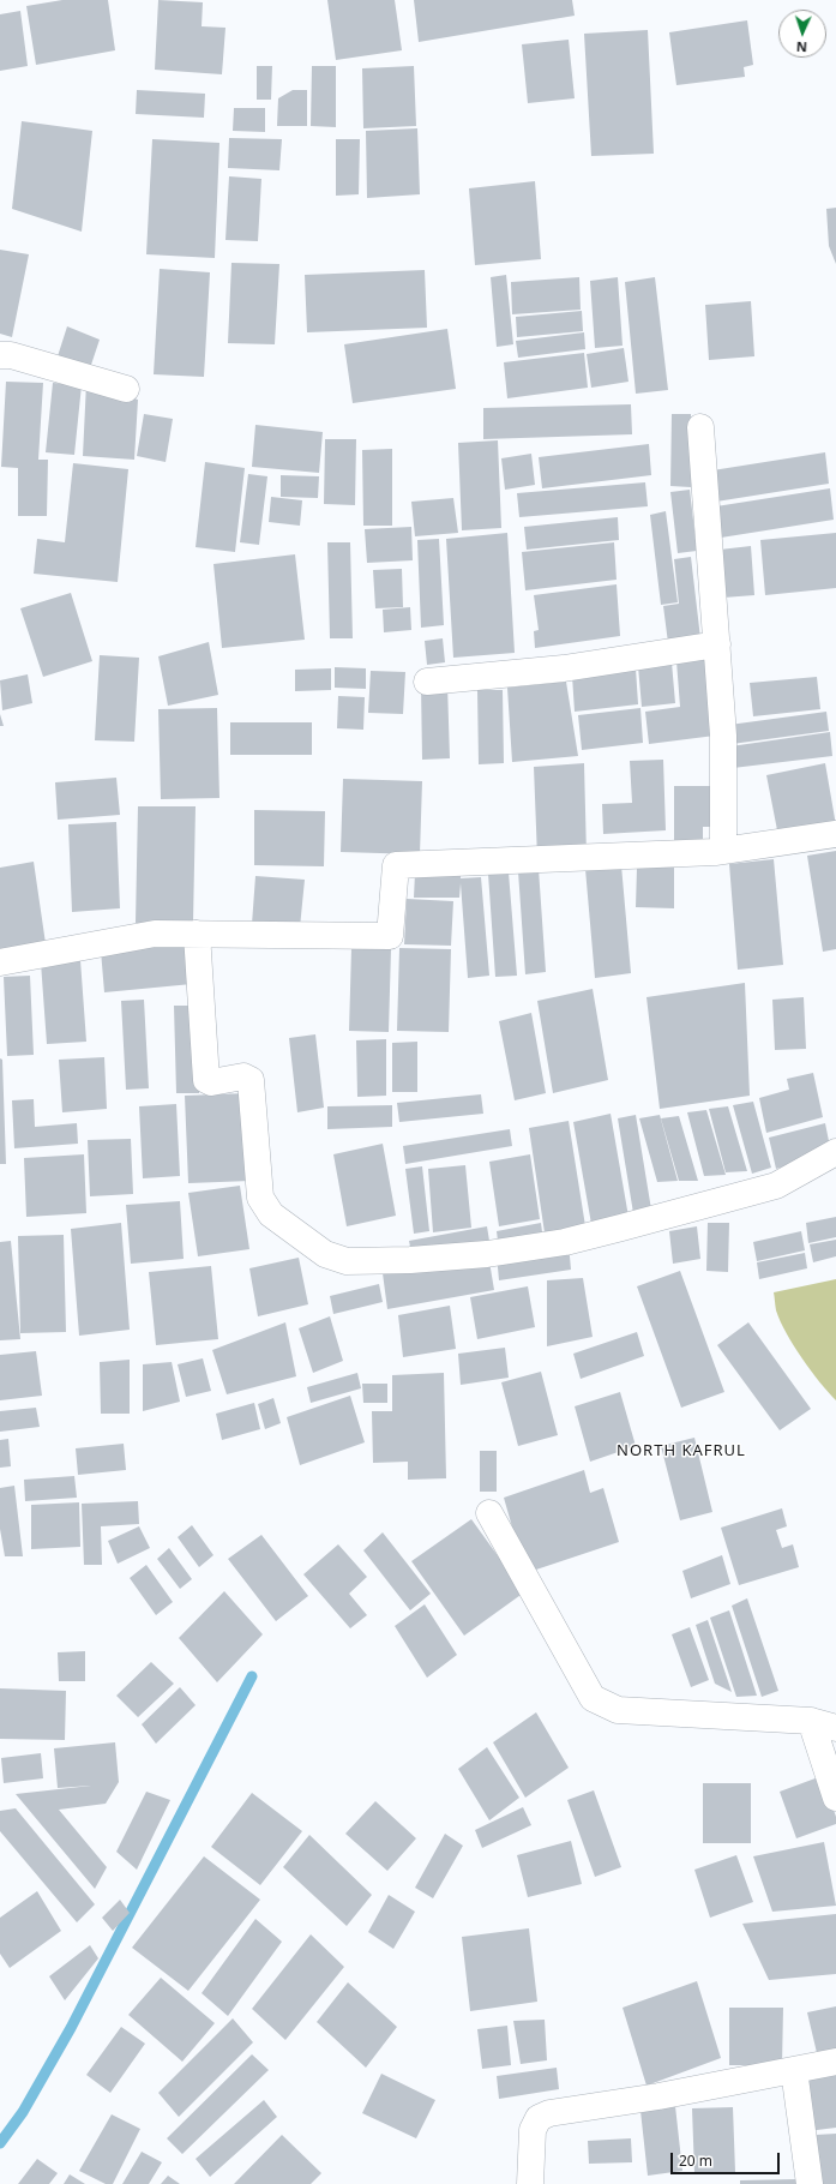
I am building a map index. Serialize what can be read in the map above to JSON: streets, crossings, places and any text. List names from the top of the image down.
{
  "districts": ["NORTH KAFRUL"],
  "scale_bar": "20 m",
  "north": "bottom"
}
